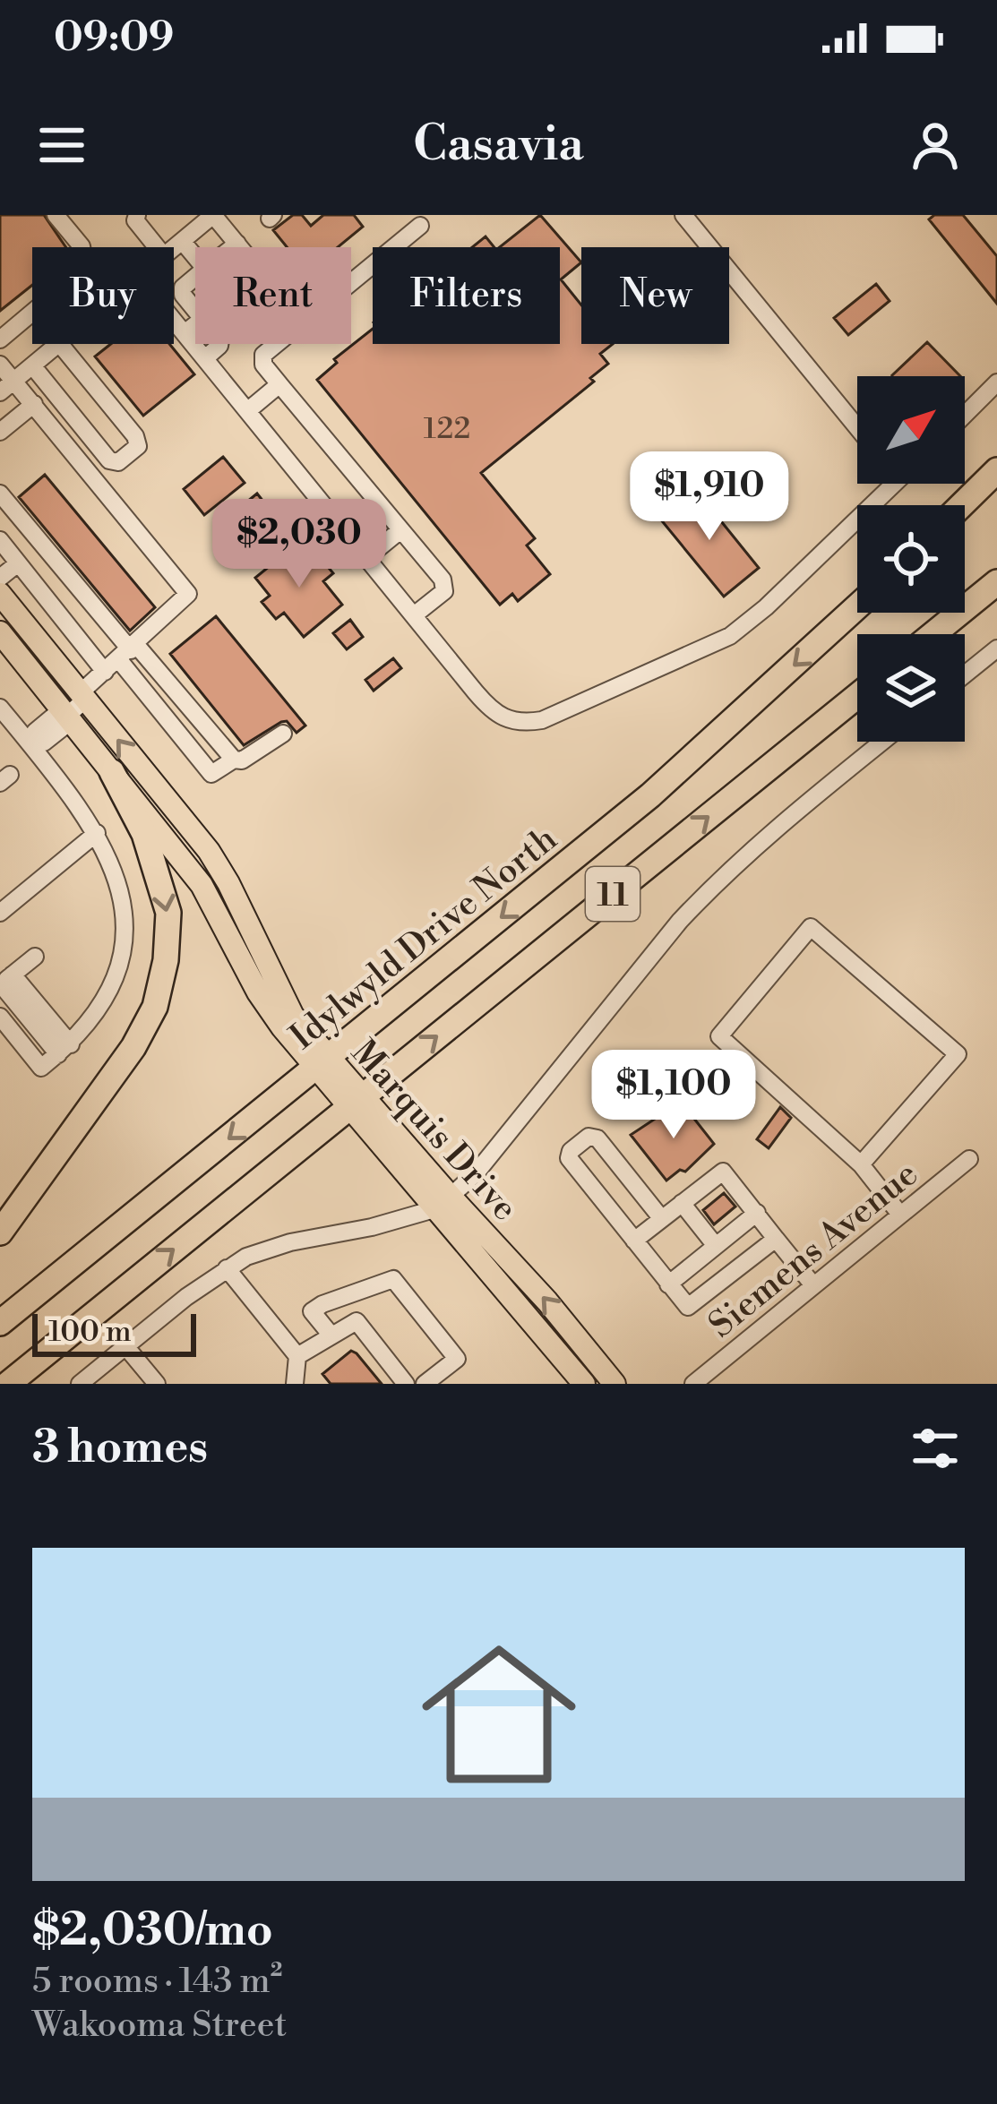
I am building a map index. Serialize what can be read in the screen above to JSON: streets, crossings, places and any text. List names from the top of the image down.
{
  "streets": {
    "highway": ["11", "Idylwyld Drive North"],
    "main road": ["Marquis Drive"],
    "street": ["Siemens Avenue"]
  },
  "crossings": [
    ["11", "Marquis Drive"],
    ["Idylwyld Drive North", "Marquis Drive"]
  ],
  "house_numbers": ["122"],
  "scale_bar": "100 m",
  "north": "top right",
  "page": {
    "status": "09:09",
    "header": "Casavia",
    "chip": [
      "Buy",
      "Rent",
      "Filters",
      "New"
    ],
    "price": ["$1,910", "$2,030", "$1,100"],
    "scale": "100 m",
    "heading": "3 homes",
    "list": [
      {
        "name": "$2,030/mo",
        "note": "5 rooms · 143 m² · Wakooma Street"
      }
    ]
  }
}
